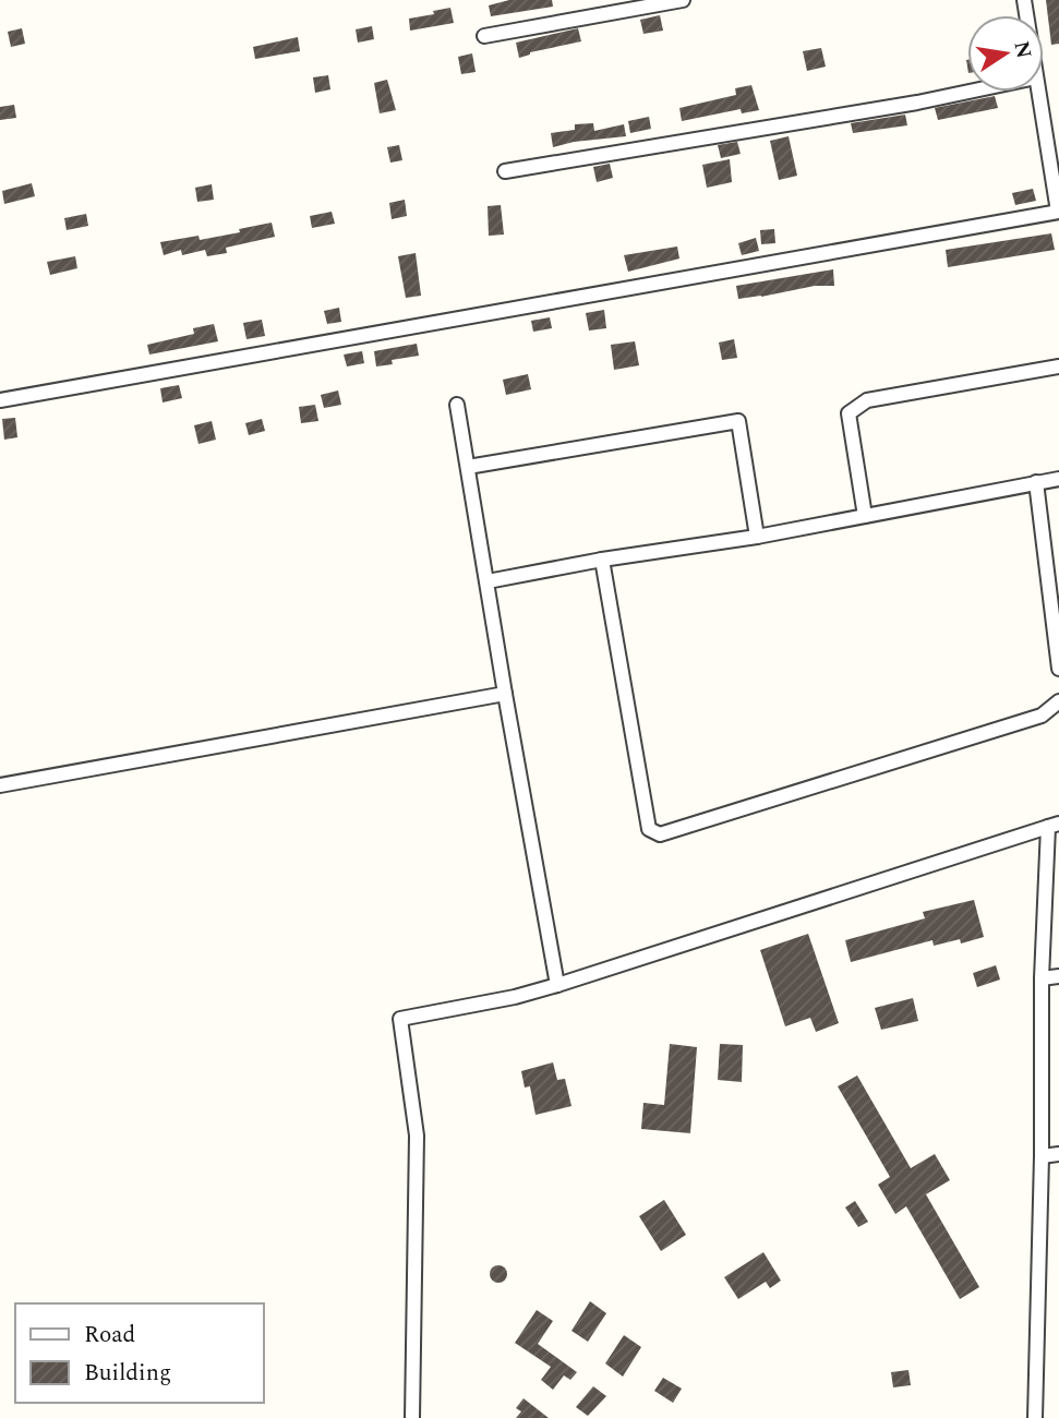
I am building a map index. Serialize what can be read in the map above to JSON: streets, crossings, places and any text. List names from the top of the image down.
{
  "legend": ["Road", "Building"],
  "north": "right"
}
